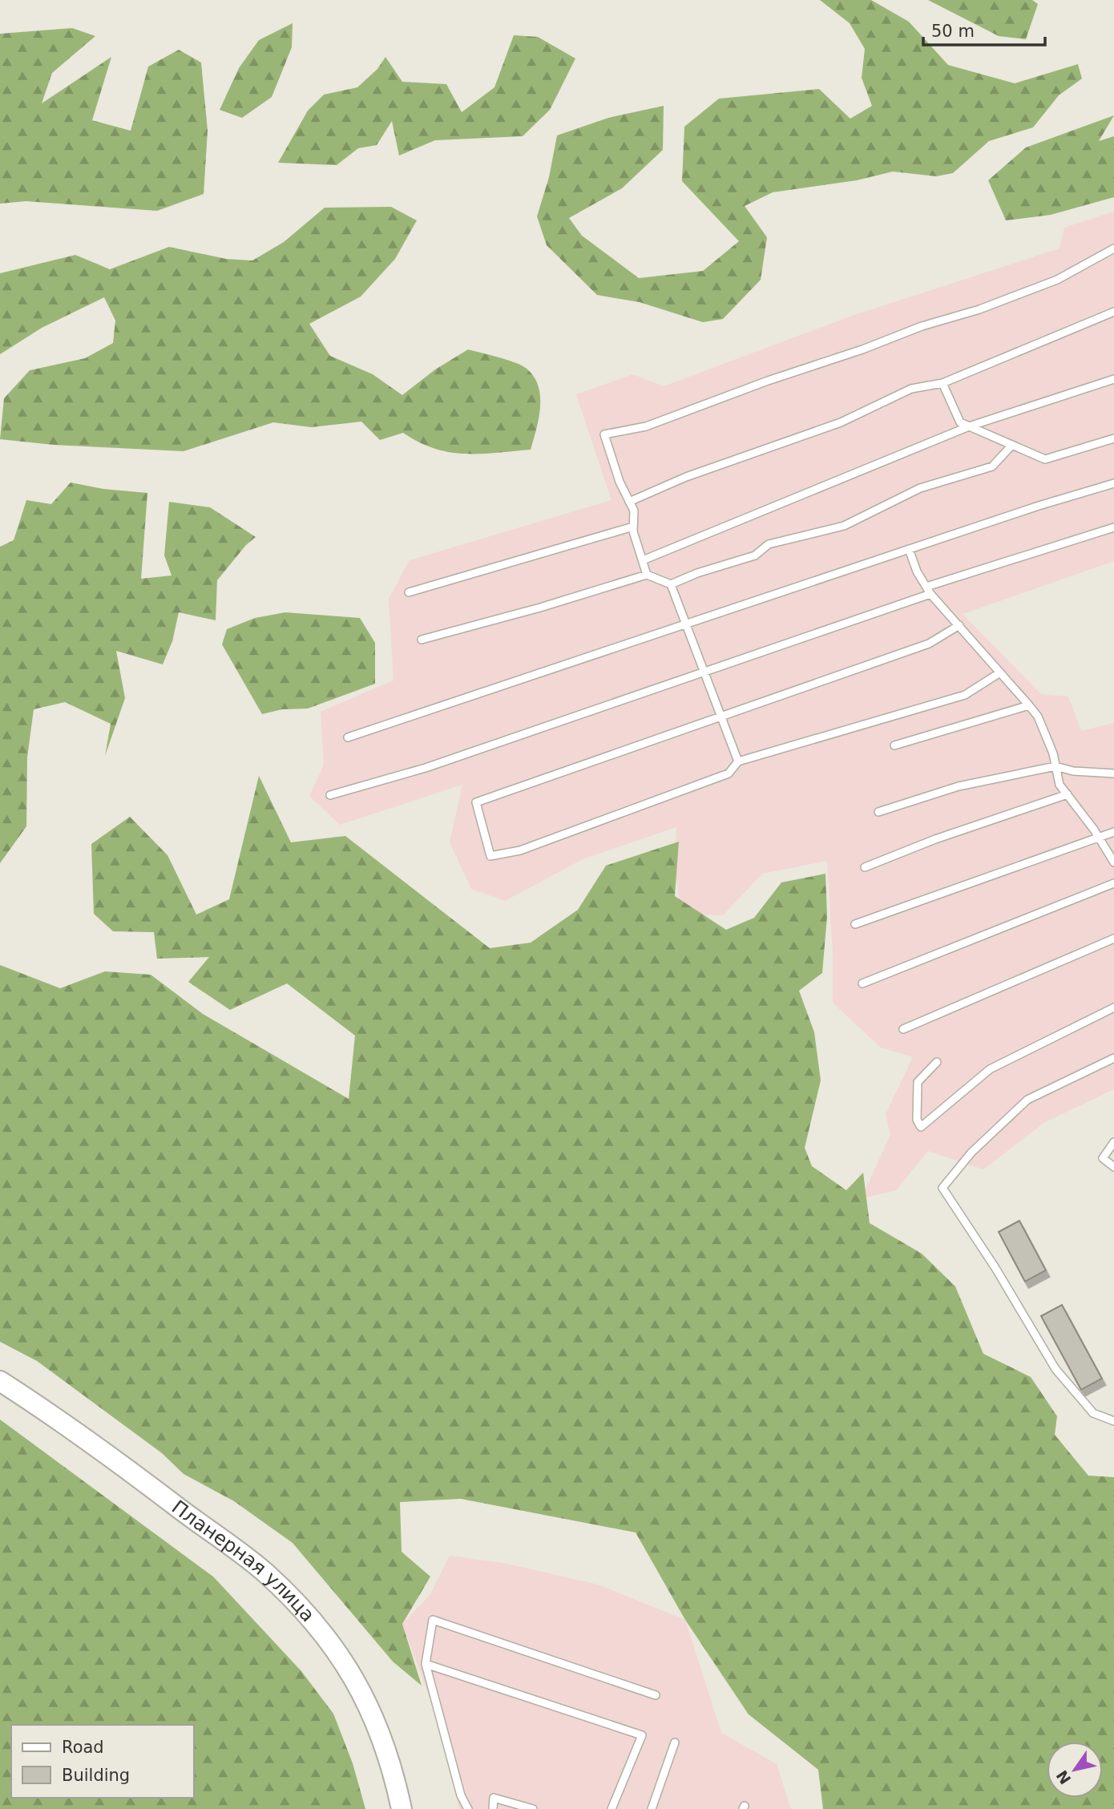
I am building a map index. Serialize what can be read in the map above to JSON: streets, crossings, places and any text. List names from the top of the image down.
{
  "streets": {
    "main road": ["Планерная улица"]
  },
  "legend": ["Road", "Building"],
  "scale_bar": "50 m",
  "north": "bottom left"
}
